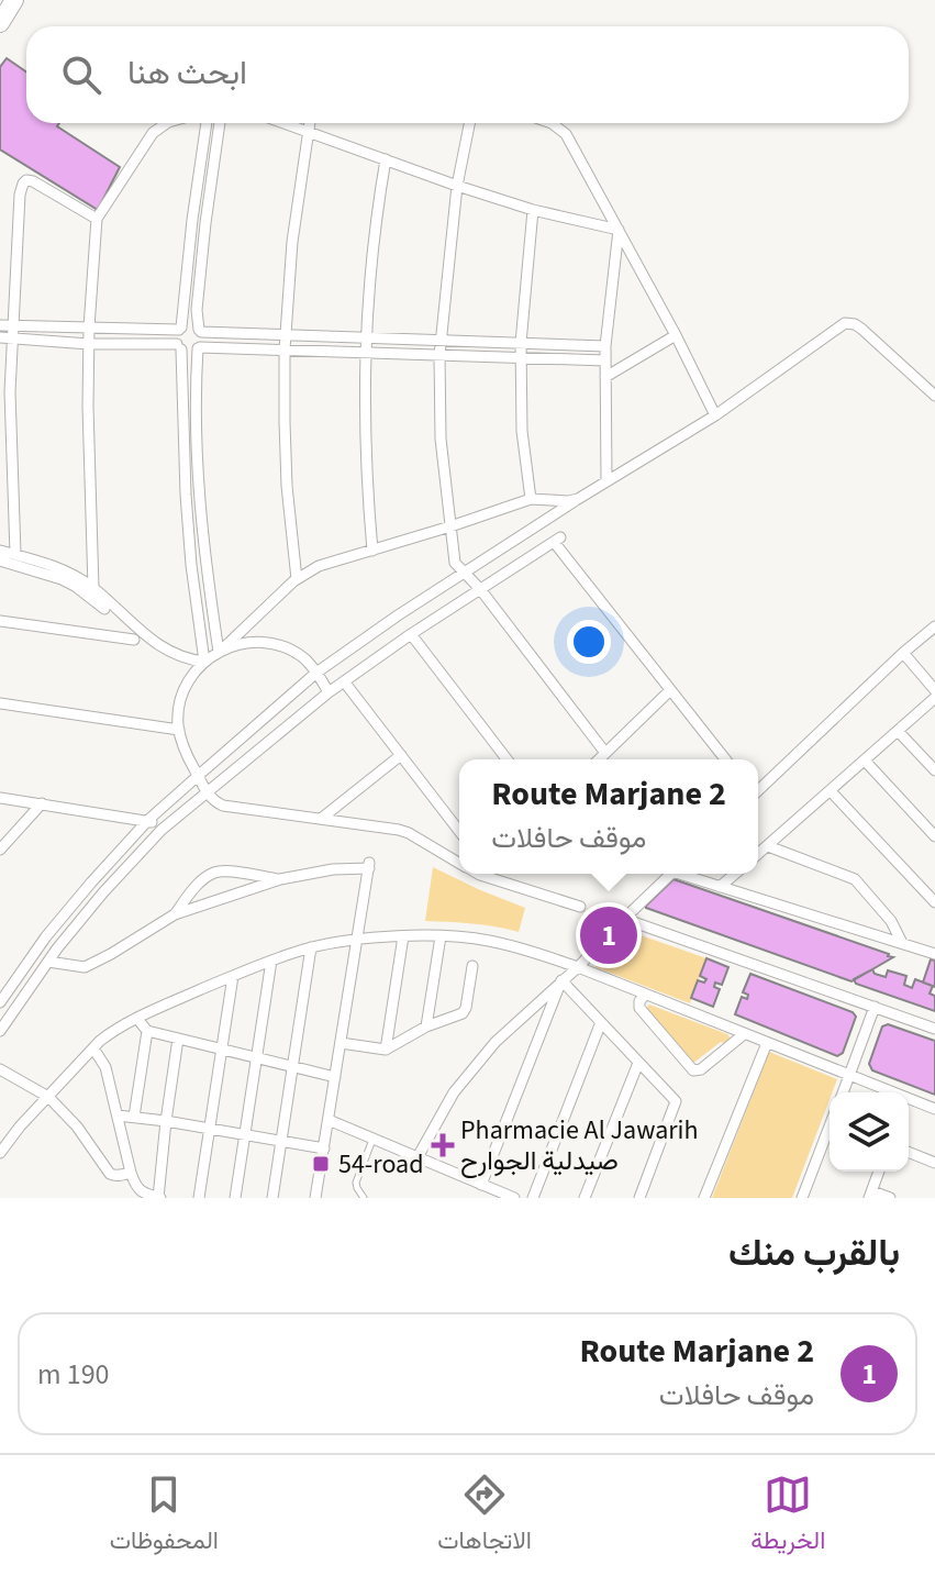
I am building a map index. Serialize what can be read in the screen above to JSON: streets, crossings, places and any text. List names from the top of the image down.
{
  "places": {
    "health": ["Pharmacie Al Jawarih صيدلية الجوارح"],
    "transit": ["54-road"]
  },
  "page": {
    "search": "ابحث هنا",
    "popup": ["Route Marjane 2", "موقف حافلات"],
    "pins": "1",
    "heading": "بالقرب منك",
    "list": [
      {
        "mark": "1",
        "name": "Route Marjane 2",
        "note": "موقف حافلات",
        "value": "190 m"
      }
    ],
    "nav": ["الخريطة", "الاتجاهات", "المحفوظات"]
  }
}
